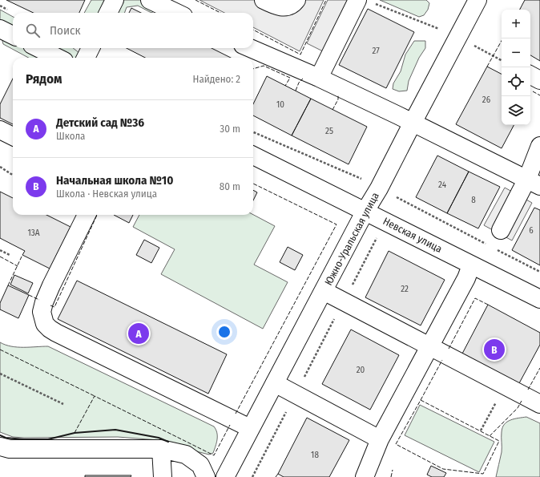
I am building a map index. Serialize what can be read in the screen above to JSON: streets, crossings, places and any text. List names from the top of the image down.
{
  "streets": {
    "main road": ["Невская улица", "Южно-Уральская улица"]
  },
  "crossings": [
    ["Невская улица", "Южно-Уральская улица"]
  ],
  "house_numbers": [
    "27",
    "26",
    "10",
    "25",
    "24",
    "8",
    "6",
    "13А",
    "22",
    "20",
    "18"
  ],
  "page": {
    "map_buttons": ["+", "−"],
    "search": "Поиск",
    "heading": ["Рядом", "Найдено: 2"],
    "list": [
      {
        "mark": "A",
        "name": "Детский сад №36",
        "note": "Школа",
        "value": "30 m"
      },
      {
        "mark": "B",
        "name": "Начальная школа №10",
        "note": "Школа · Невская улица",
        "value": "80 m"
      }
    ],
    "pins": ["A", "B"]
  }
}
